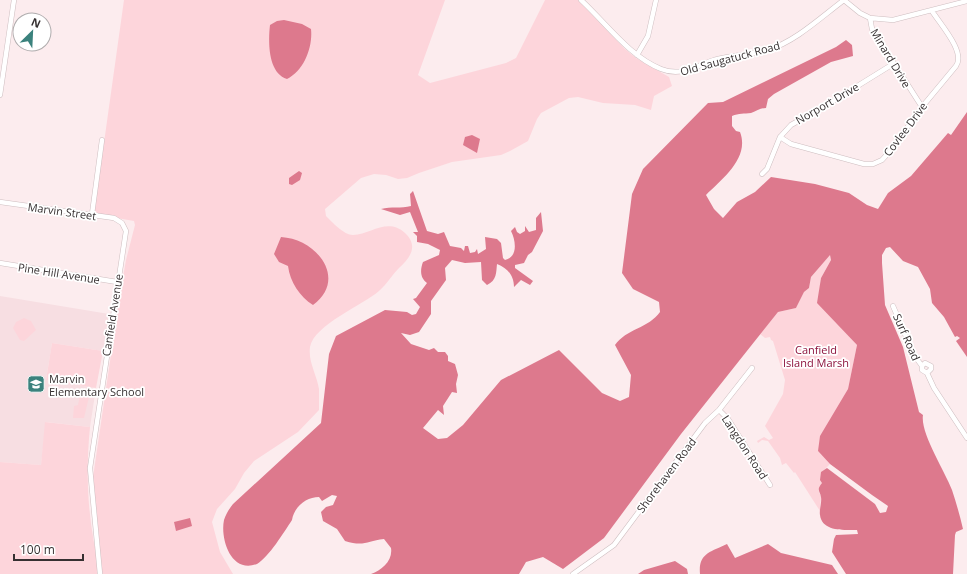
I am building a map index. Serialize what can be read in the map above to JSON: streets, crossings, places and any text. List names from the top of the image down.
{
  "streets": {
    "street": [
      "Old Saugatuck Road",
      "Minard Drive",
      "Norport Drive",
      "Covlee Drive",
      "Marvin Street",
      "Pine Hill Avenue",
      "Canfield Avenue",
      "Surf Road",
      "Langdon Road",
      "Shorehaven Road"
    ]
  },
  "crossings": [
    ["Old Saugatuck Road", "Minard Drive"],
    ["Minard Drive", "Norport Drive"],
    ["Minard Drive", "Covlee Drive"],
    ["Norport Drive", "Covlee Drive"],
    ["Marvin Street", "Canfield Avenue"],
    ["Pine Hill Avenue", "Canfield Avenue"],
    ["Langdon Road", "Shorehaven Road"]
  ],
  "parks": ["Canfield Island Marsh"],
  "places": {
    "school or university": ["Marvin Elementary School"]
  },
  "scale_bar": "100 m",
  "north": "top right"
}
